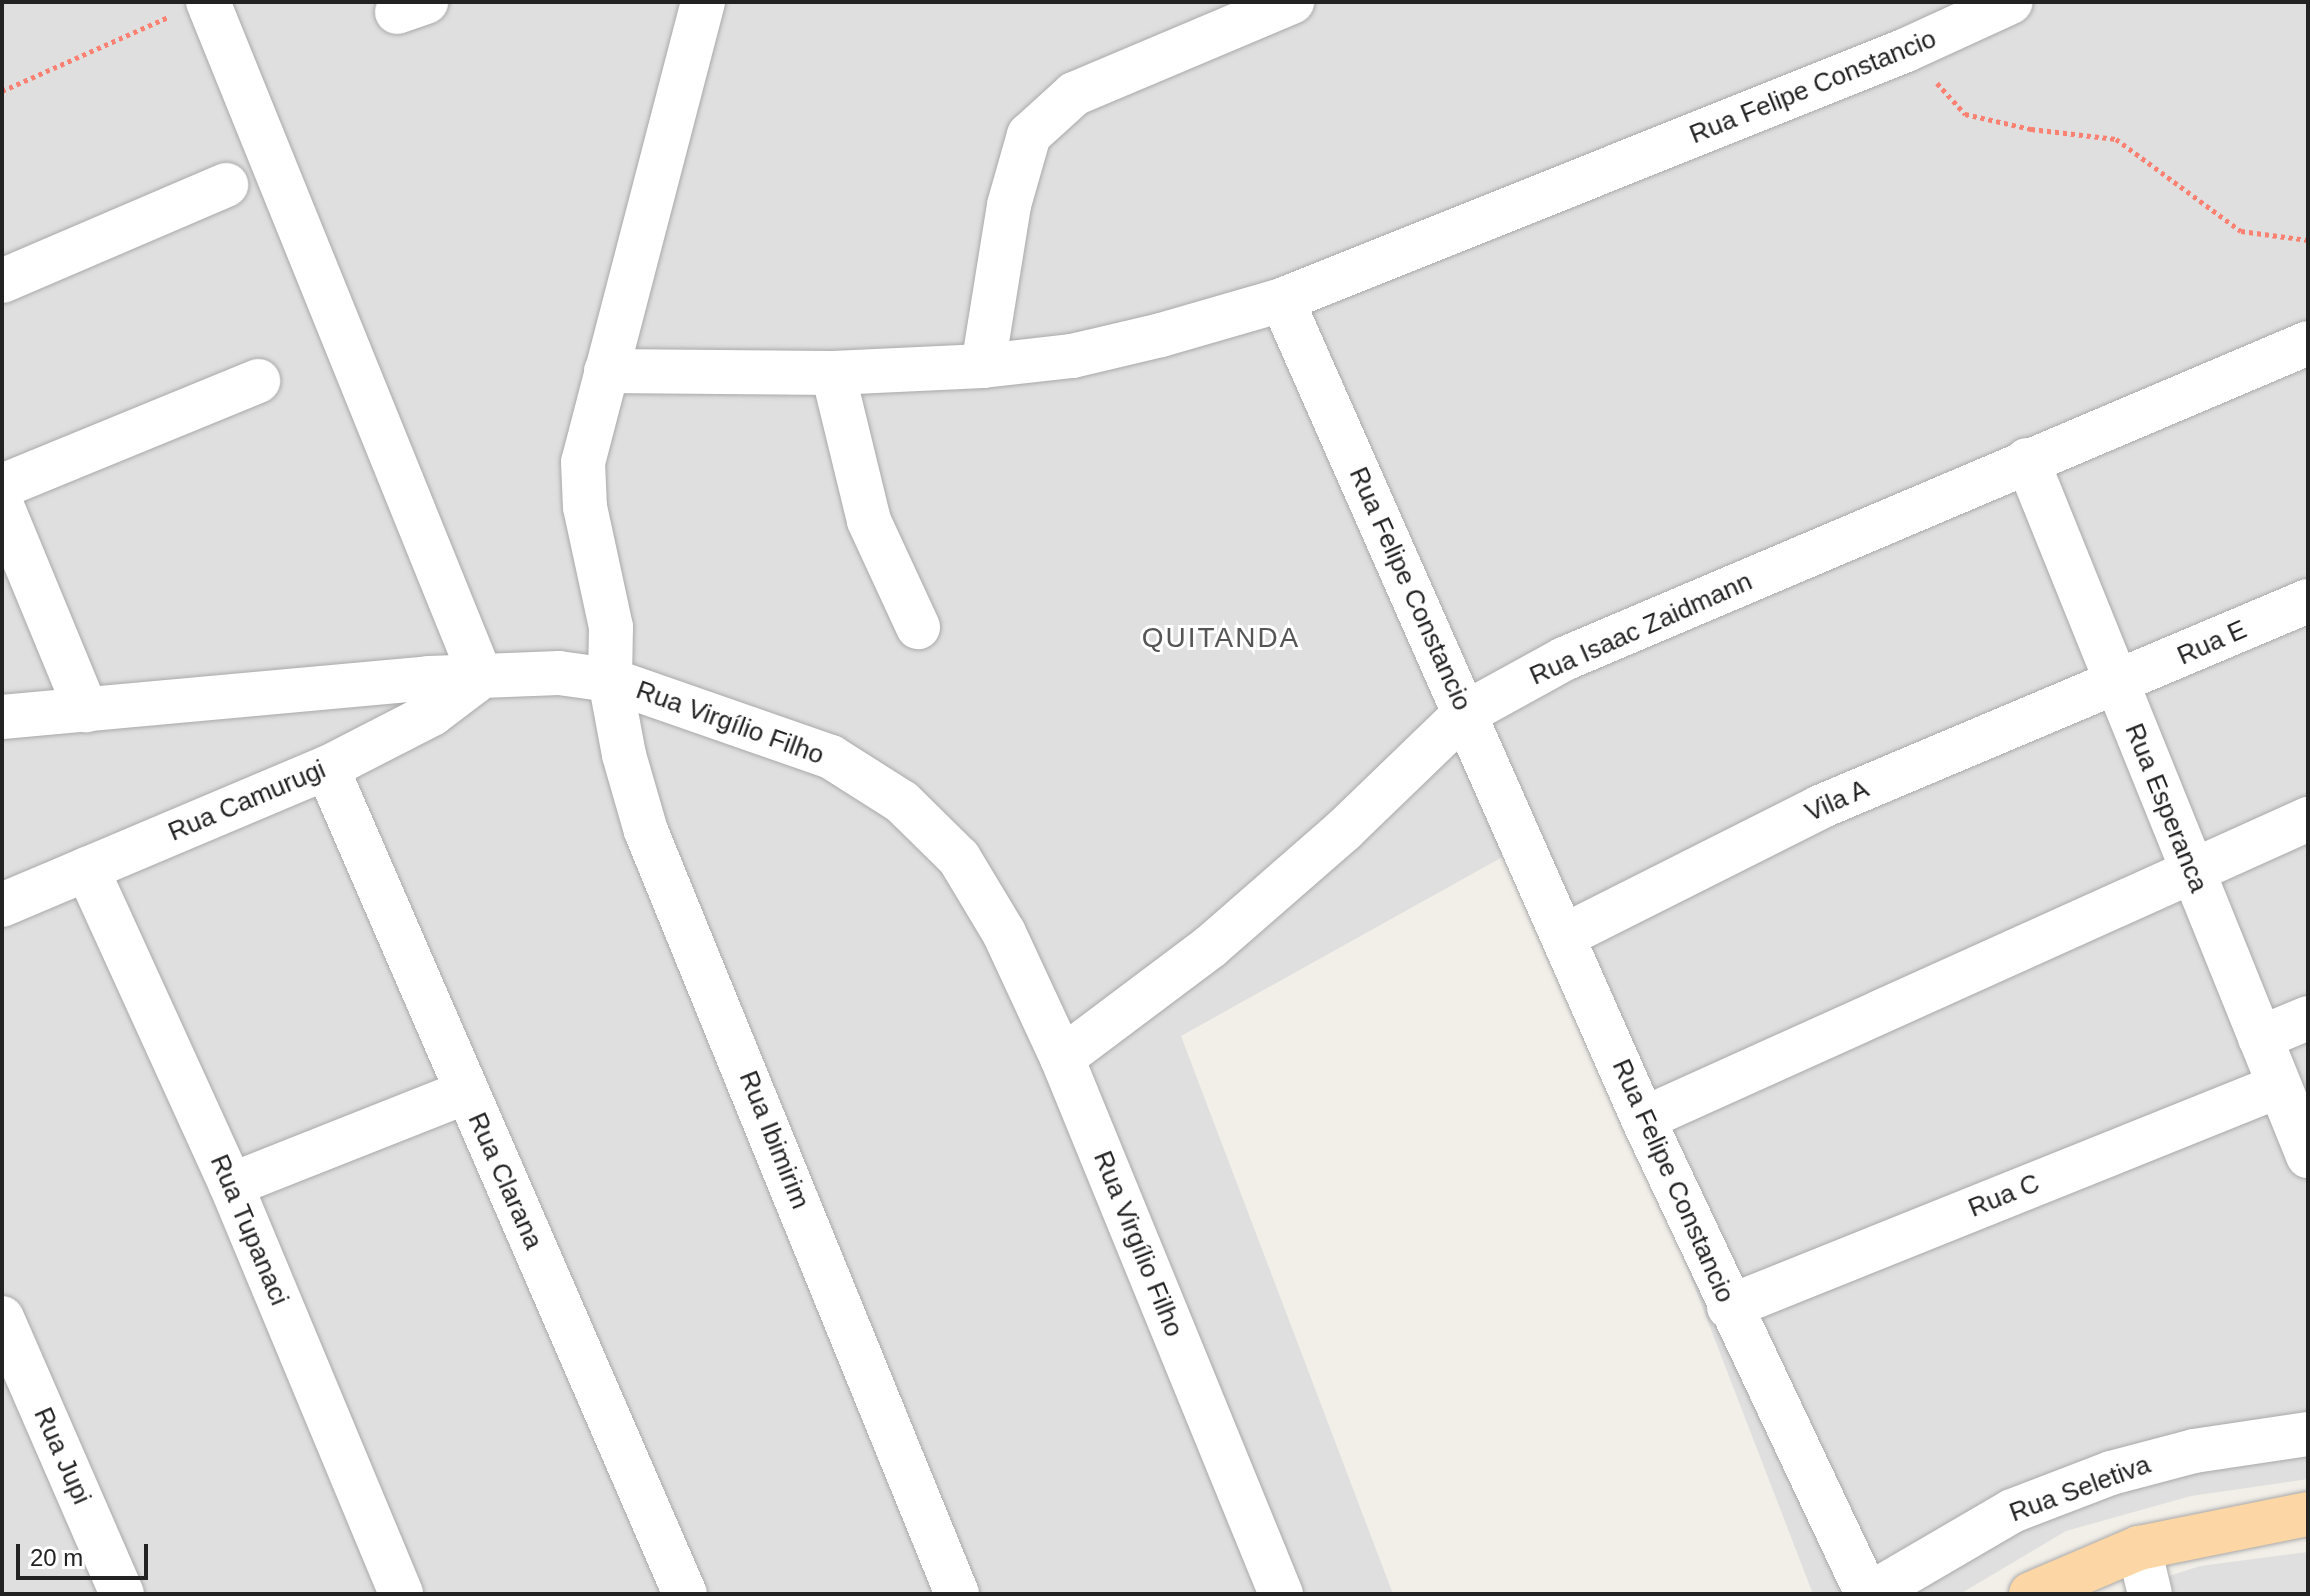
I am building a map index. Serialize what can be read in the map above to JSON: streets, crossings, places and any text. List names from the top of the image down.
{
  "streets": {
    "street": [
      "Rua Felipe Constancio",
      "Rua Isaac Zaidmann",
      "Rua E",
      "Rua Virgílio Filho",
      "Rua Camurugi",
      "Vila A",
      "Rua Esperanca",
      "Rua Ibimirim",
      "Rua Clarana",
      "Rua C",
      "Rua Tupanaci",
      "Rua Jupi",
      "Rua Seletiva"
    ]
  },
  "crossings": [
    ["Rua Felipe Constancio", "Rua Isaac Zaidmann"],
    ["Rua Felipe Constancio", "Vila A"],
    ["Rua Felipe Constancio", "Rua C"],
    ["Rua Felipe Constancio", "Rua Seletiva"],
    ["Rua Isaac Zaidmann", "Rua Virgílio Filho"],
    ["Rua Isaac Zaidmann", "Rua Esperanca"],
    ["Rua E", "Vila A"],
    ["Rua E", "Rua Esperanca"],
    ["Rua Virgílio Filho", "Rua Camurugi"],
    ["Rua Virgílio Filho", "Rua Ibimirim"],
    ["Rua Camurugi", "Rua Clarana"],
    ["Rua Camurugi", "Rua Tupanaci"],
    ["Vila A", "Rua Esperanca"],
    ["Rua Esperanca", "Rua C"]
  ],
  "districts": ["QUITANDA"],
  "scale_bar": "20 m"
}
